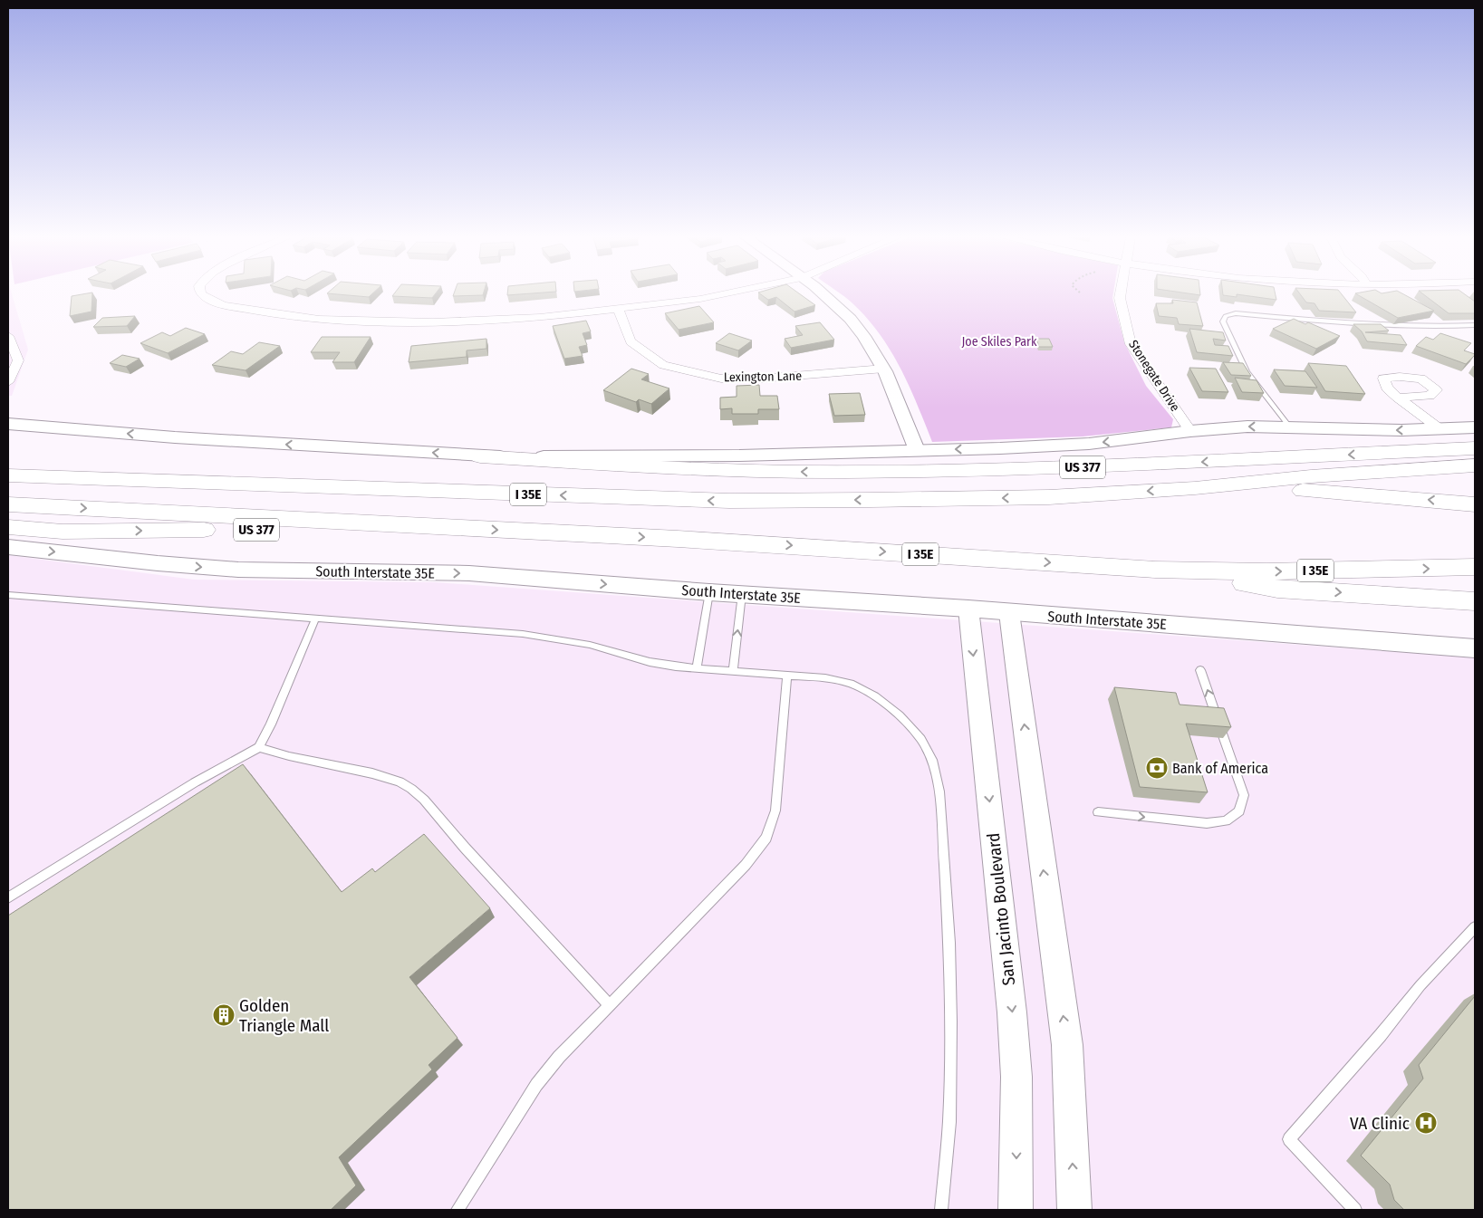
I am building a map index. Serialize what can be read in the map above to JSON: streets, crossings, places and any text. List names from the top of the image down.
{
  "streets": {
    "highway": ["US 377", "I 35E"],
    "main road": ["South Interstate 35E"],
    "street": ["Stonegate Drive", "Lexington Lane", "San Jacinto Boulevard"]
  },
  "crossings": [
    ["US 377", "I 35E"],
    ["South Interstate 35E", "San Jacinto Boulevard"]
  ],
  "parks": ["Joe Skiles Park"],
  "places": {
    "bank": ["Bank of America"],
    "building": ["Golden Triangle Mall"],
    "hospital": ["VA Clinic"]
  }
}
